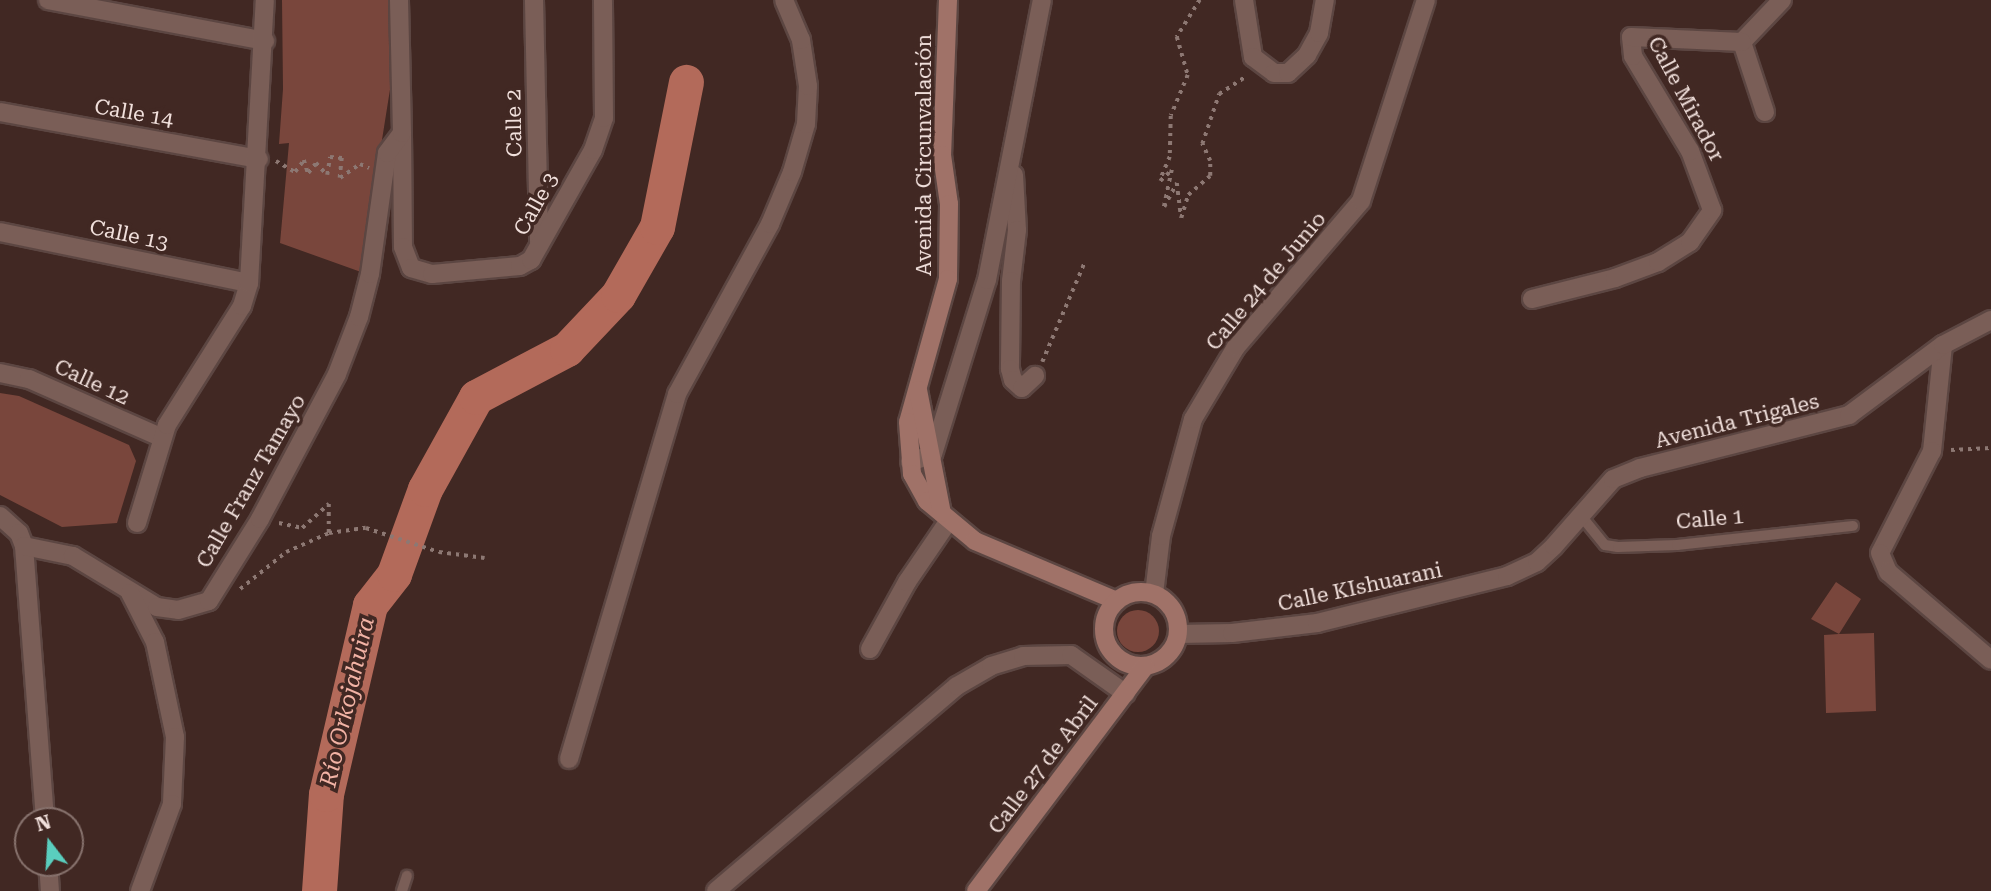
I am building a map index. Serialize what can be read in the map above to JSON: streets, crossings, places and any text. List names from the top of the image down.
{
  "streets": {
    "main road": ["Avenida Circunvalación", "Calle 27 de Abril"],
    "street": [
      "Calle Mirador",
      "Calle 14",
      "Calle 2",
      "Calle 3",
      "Calle 13",
      "Calle 24 de Junio",
      "Calle 12",
      "Avenida Trigales",
      "Calle Franz Tamayo",
      "Calle KIshuarani"
    ],
    "lane": ["Calle 1"]
  },
  "crossings": [
    ["Calle 2", "Calle 3"],
    ["Avenida Circunvalación", "Calle 24 de Junio"],
    ["Avenida Circunvalación", "Calle KIshuarani"],
    ["Avenida Circunvalación", "Calle 27 de Abril"],
    ["Calle 3", "Calle Franz Tamayo"],
    ["Calle 24 de Junio", "Calle KIshuarani"],
    ["Calle 24 de Junio", "Calle 27 de Abril"],
    ["Avenida Trigales", "Calle 1"],
    ["Avenida Trigales", "Calle KIshuarani"],
    ["Calle KIshuarani", "Calle 27 de Abril"]
  ],
  "water": ["Río Orkojahuira"],
  "north": "top"
}
